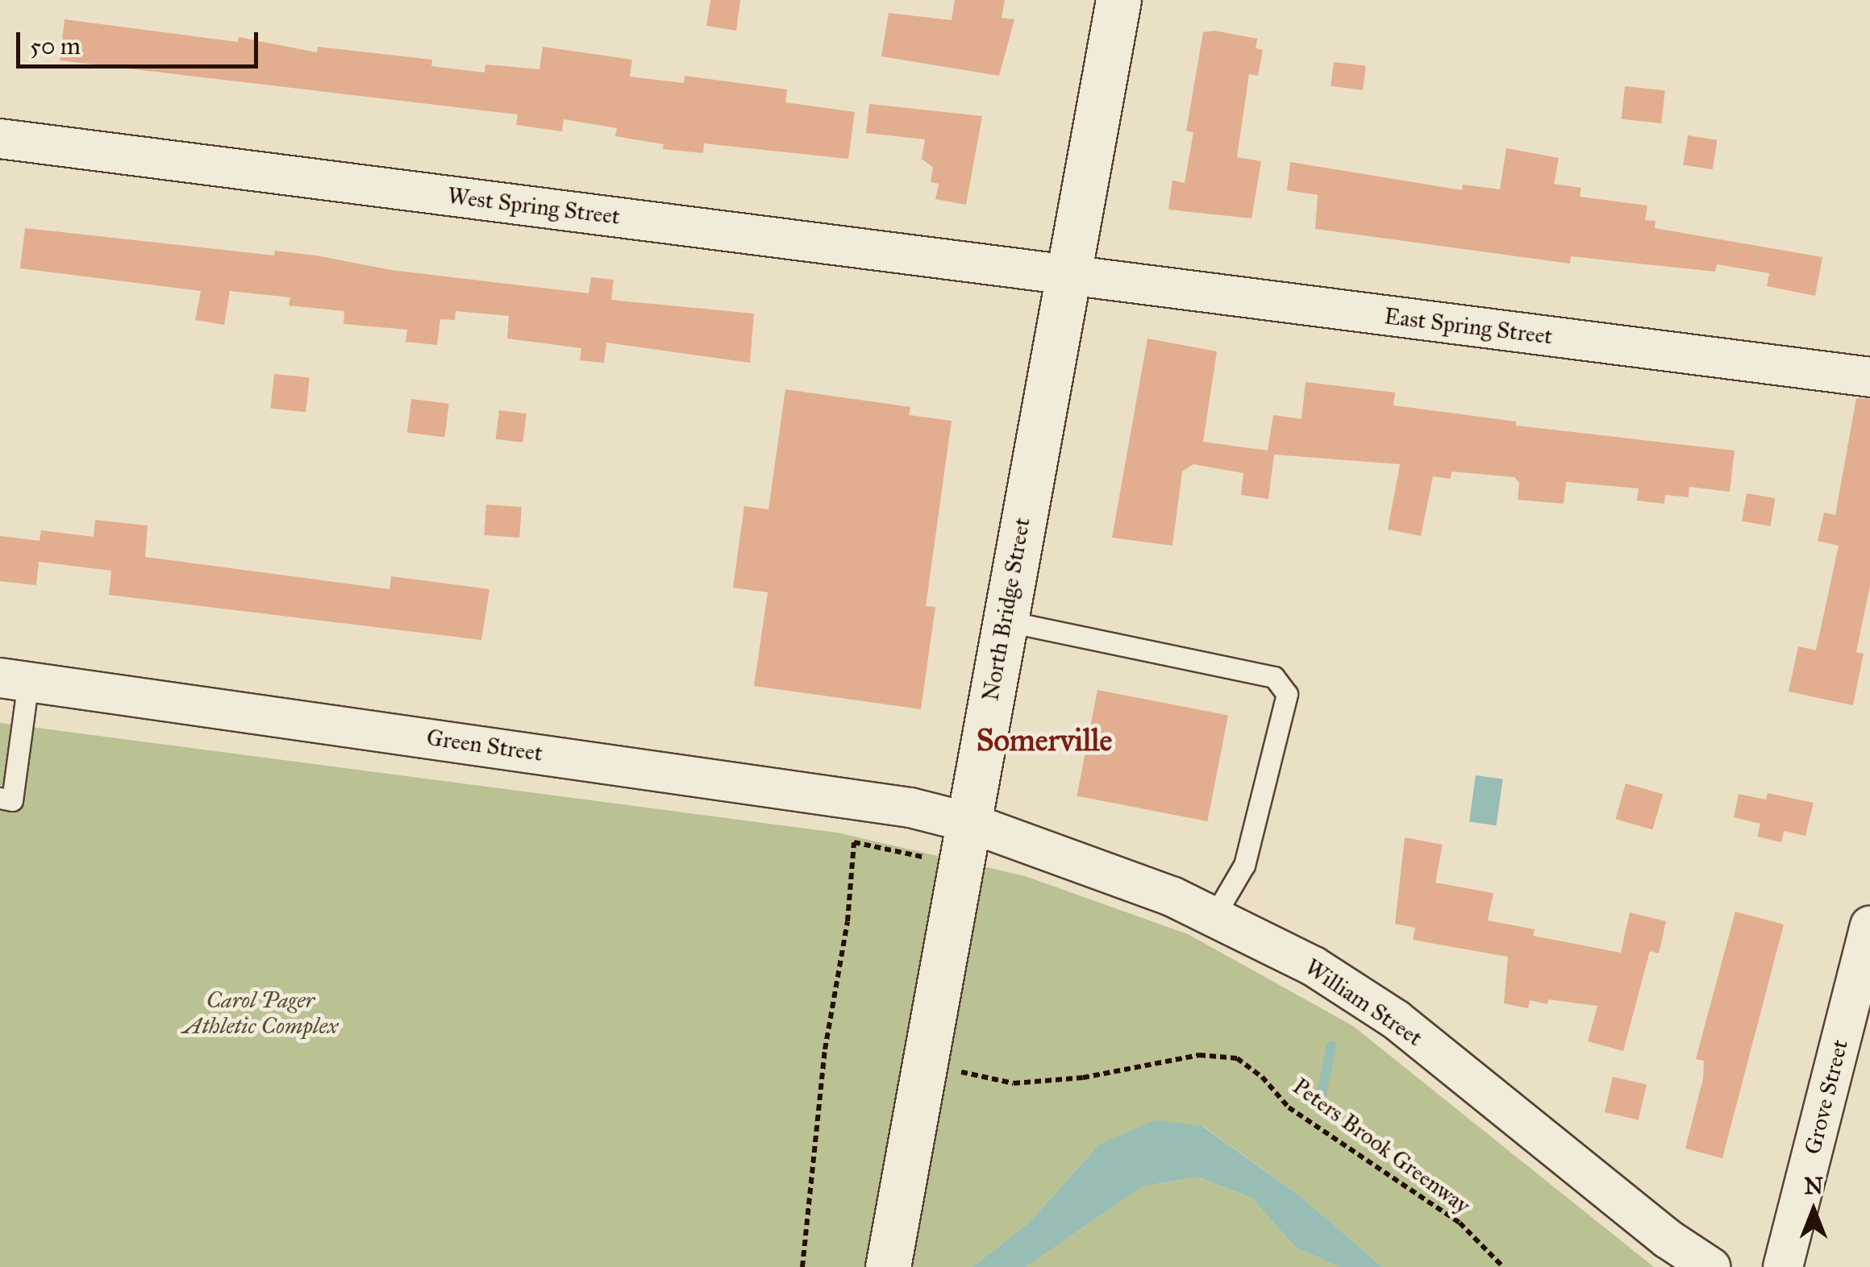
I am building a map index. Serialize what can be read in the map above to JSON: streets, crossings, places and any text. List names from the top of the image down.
{
  "streets": {
    "street": [
      "West Spring Street",
      "East Spring Street",
      "North Bridge Street",
      "Green Street",
      "William Street",
      "Grove Street"
    ],
    "path": ["Peters Brook Greenway"]
  },
  "crossings": [
    ["West Spring Street", "East Spring Street"],
    ["West Spring Street", "North Bridge Street"],
    ["East Spring Street", "North Bridge Street"],
    ["North Bridge Street", "Green Street"],
    ["North Bridge Street", "William Street"],
    ["Green Street", "William Street"]
  ],
  "districts": ["Somerville"],
  "parks": ["Carol Pager Athletic Complex"],
  "scale_bar": "50 m",
  "north": "top"
}
